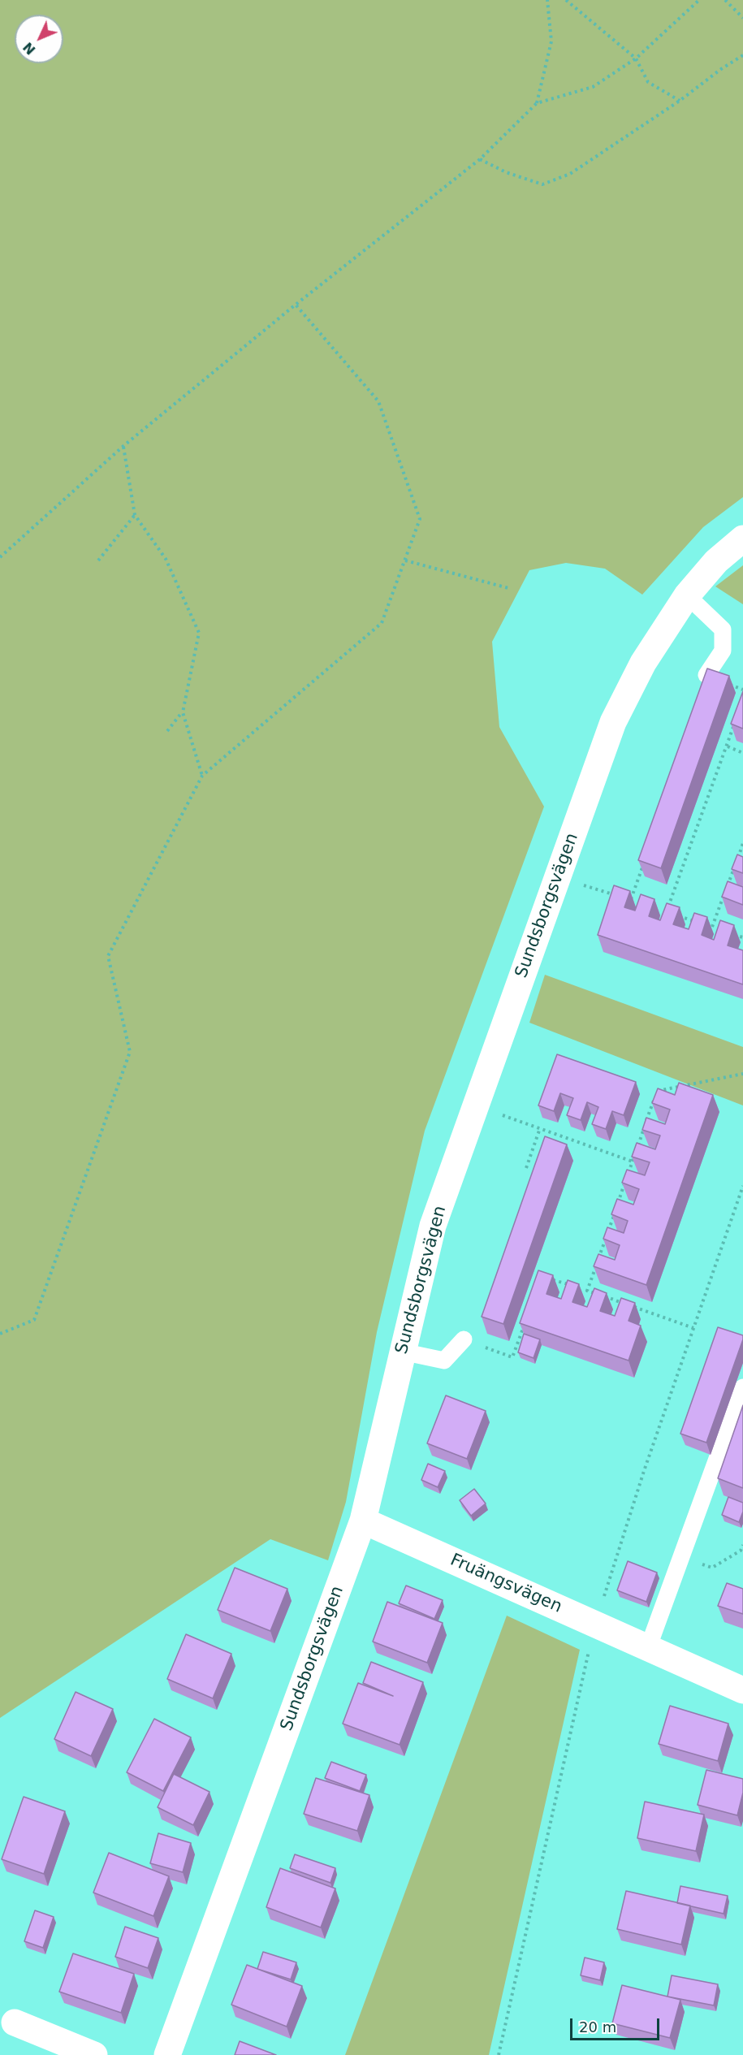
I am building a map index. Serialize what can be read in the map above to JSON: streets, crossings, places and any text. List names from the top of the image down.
{
  "streets": {
    "street": ["Sundsborgsvägen", "Fruängsvägen"]
  },
  "crossings": [
    ["Sundsborgsvägen", "Fruängsvägen"]
  ],
  "scale_bar": "20 m",
  "north": "bottom left"
}
